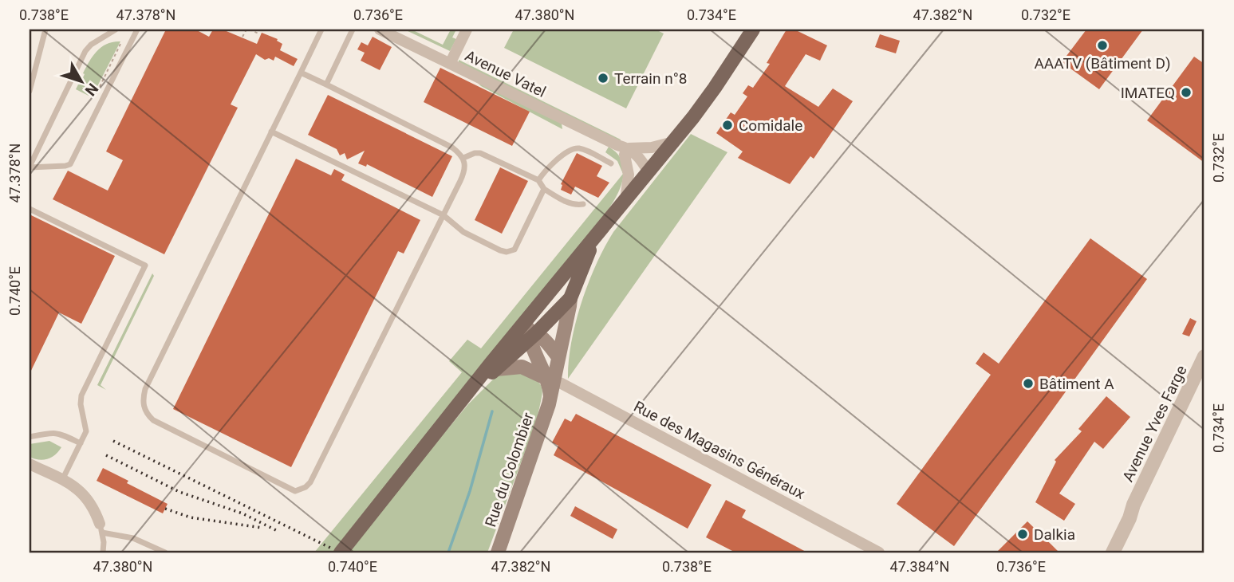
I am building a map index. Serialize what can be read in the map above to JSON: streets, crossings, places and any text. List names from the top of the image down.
{
  "streets": {
    "main road": ["Rue du Colombier"],
    "street": ["Avenue Vatel", "Avenue Yves Farge", "Rue des Magasins Généraux"]
  },
  "crossings": [
    ["Rue des Magasins Généraux", "Rue du Colombier"]
  ],
  "places": [
    "AAATV (Bâtiment D)",
    "Terrain n°8",
    "IMATEQ",
    "Comidale",
    "Bâtiment A",
    "Dalkia"
  ],
  "north": "bottom right",
  "coordinates": [
    "0.738°E",
    "47.378°N",
    "0.736°E",
    "47.380°N",
    "0.734°E",
    "47.382°N",
    "0.732°E",
    "0.740°E",
    "47.384°N"
  ]
}
